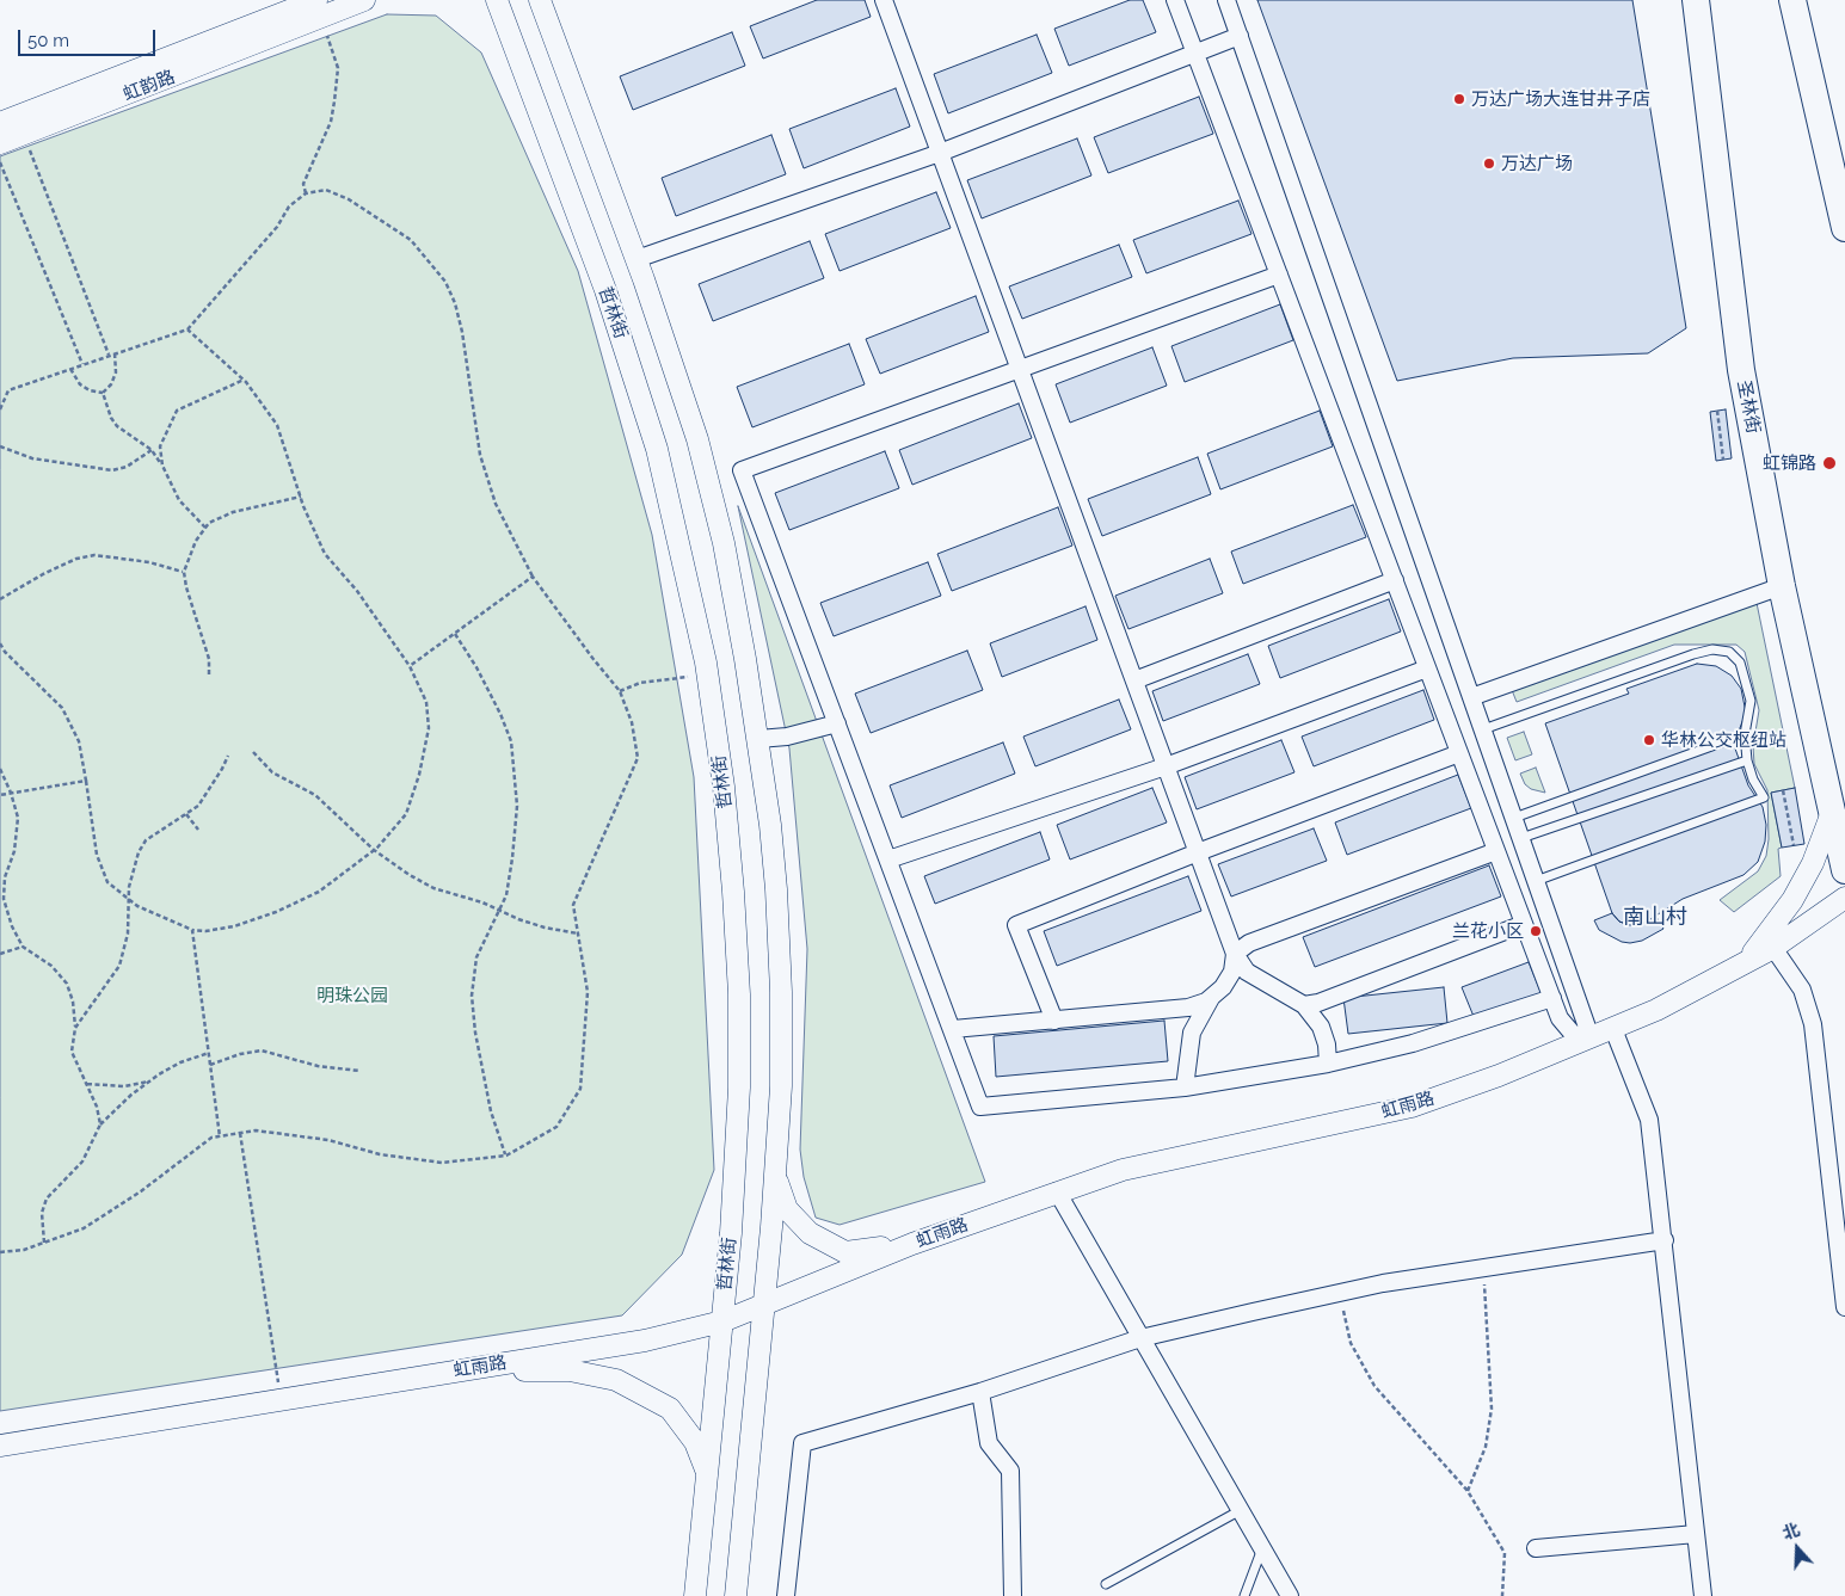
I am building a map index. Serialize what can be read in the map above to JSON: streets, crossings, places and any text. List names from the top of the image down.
{
  "streets": {
    "highway": ["圣林街"],
    "street": ["虹韵路", "哲林街", "虹雨路"]
  },
  "crossings": [
    ["哲林街", "虹雨路"]
  ],
  "districts": ["南山村"],
  "parks": ["明珠公园"],
  "places": [
    "万达广场大连甘井子店",
    "万达广场",
    "虹锦路",
    "华林公交枢纽站",
    "兰花小区"
  ],
  "scale_bar": "50 m",
  "north": "top"
}
